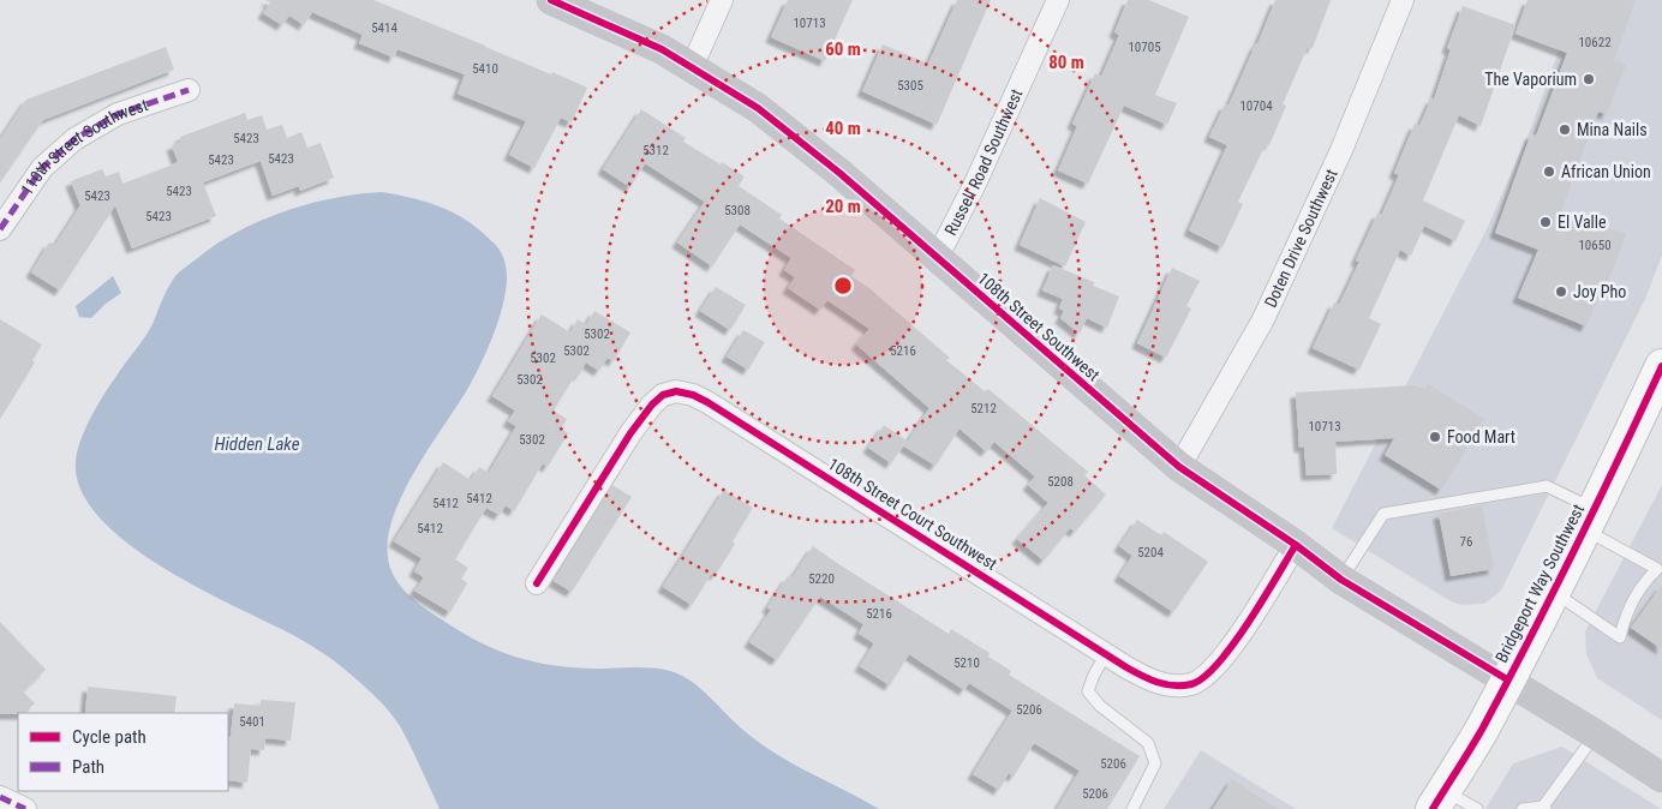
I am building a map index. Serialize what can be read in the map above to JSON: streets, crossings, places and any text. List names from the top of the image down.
{
  "streets": {
    "main road": ["Bridgeport Way Southwest"],
    "street": [
      "110th Street Southwest",
      "Russell Road Southwest",
      "Doten Drive Southwest",
      "108th Street Southwest",
      "108th Street Court Southwest"
    ]
  },
  "crossings": [
    ["Russell Road Southwest", "108th Street Southwest"],
    ["Doten Drive Southwest", "108th Street Southwest"],
    ["108th Street Southwest", "108th Street Court Southwest"],
    ["108th Street Southwest", "Bridgeport Way Southwest"]
  ],
  "water": ["Hidden Lake"],
  "places": [
    "The Vaporium",
    "Mina Nails",
    "African Union",
    "El Valle",
    "Joy Pho",
    "Food Mart"
  ],
  "house_numbers": [
    "10713",
    "5414",
    "10622",
    "10705",
    "5410",
    "5305",
    "10704",
    "5423",
    "5312",
    "5423",
    "5423",
    "5423",
    "5423",
    "5308",
    "5423",
    "10650",
    "5302",
    "5302",
    "5216",
    "5302",
    "5302",
    "5212",
    "10713",
    "5302",
    "5208",
    "5412",
    "5412",
    "5412",
    "76",
    "5204",
    "5220",
    "5216",
    "5210",
    "5206",
    "5401",
    "5206",
    "5206"
  ],
  "legend": ["Cycle path", "Path"],
  "rings": [
    "60 m",
    "80 m",
    "40 m",
    "20 m"
  ]
}
